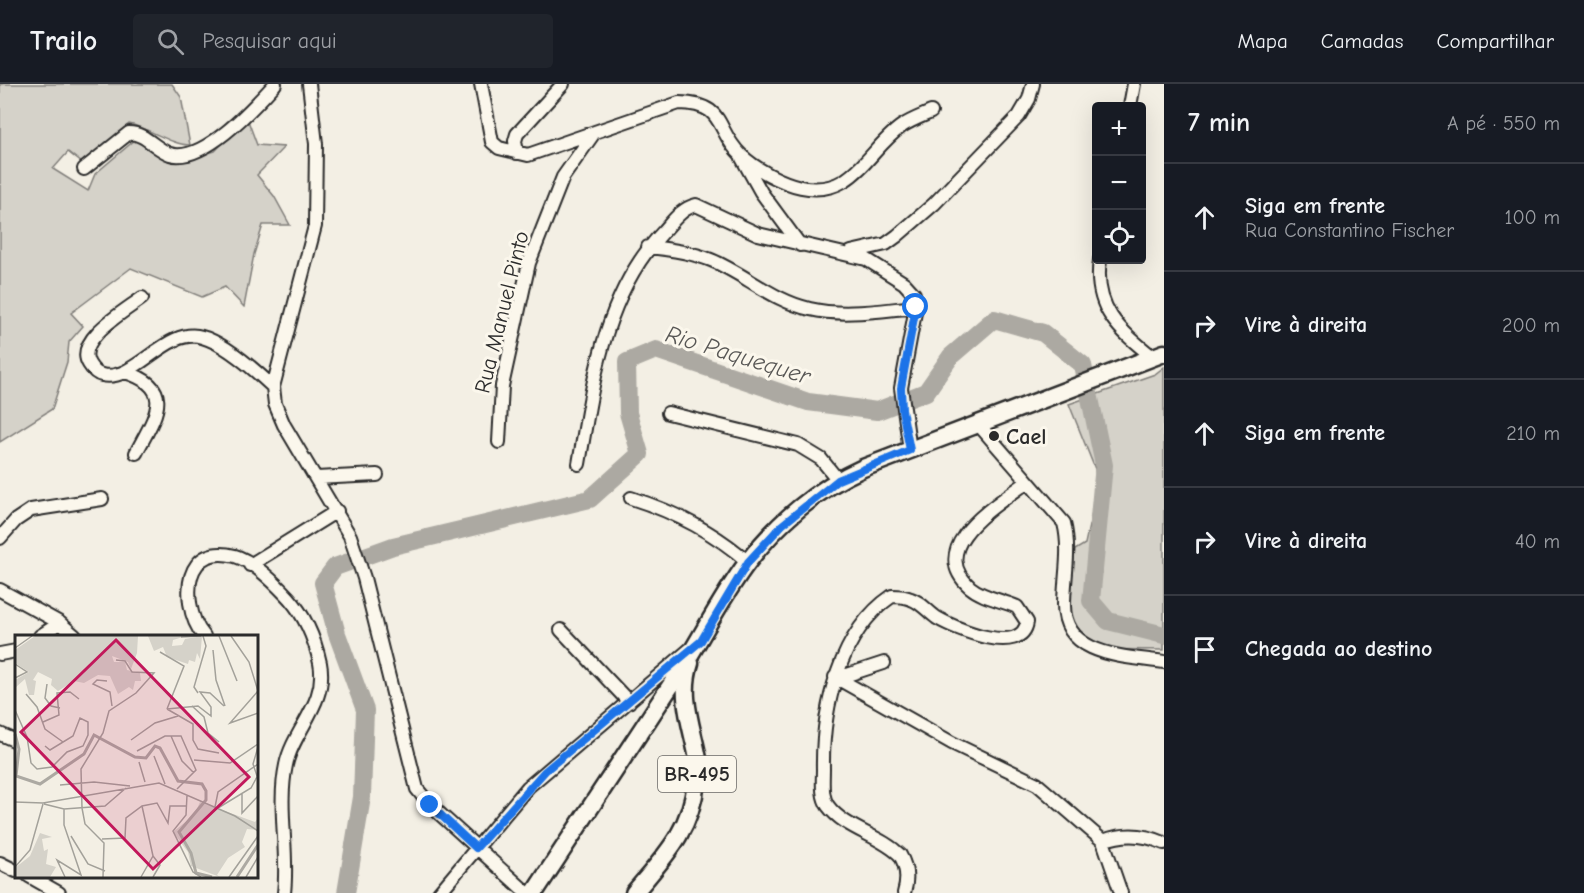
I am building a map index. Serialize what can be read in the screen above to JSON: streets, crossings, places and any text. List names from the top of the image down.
{
  "streets": {
    "main road": ["BR-495"],
    "street": ["Rua Manuel Pinto"]
  },
  "water": ["Rio Paquequer"],
  "places": ["Cael"],
  "page": {
    "header": "Trailo",
    "search": "Pesquisar aqui",
    "nav": ["Mapa", "Camadas", "Compartilhar"],
    "heading": ["7 min", "A pé · 550 m"],
    "map_buttons": ["+", "−"],
    "list": [
      ["Siga em frente", "Rua Constantino Fischer", "100 m"],
      ["Vire à direita", "200 m"],
      ["Siga em frente", "210 m"],
      ["Vire à direita", "40 m"],
      "Chegada ao destino"
    ]
  }
}
